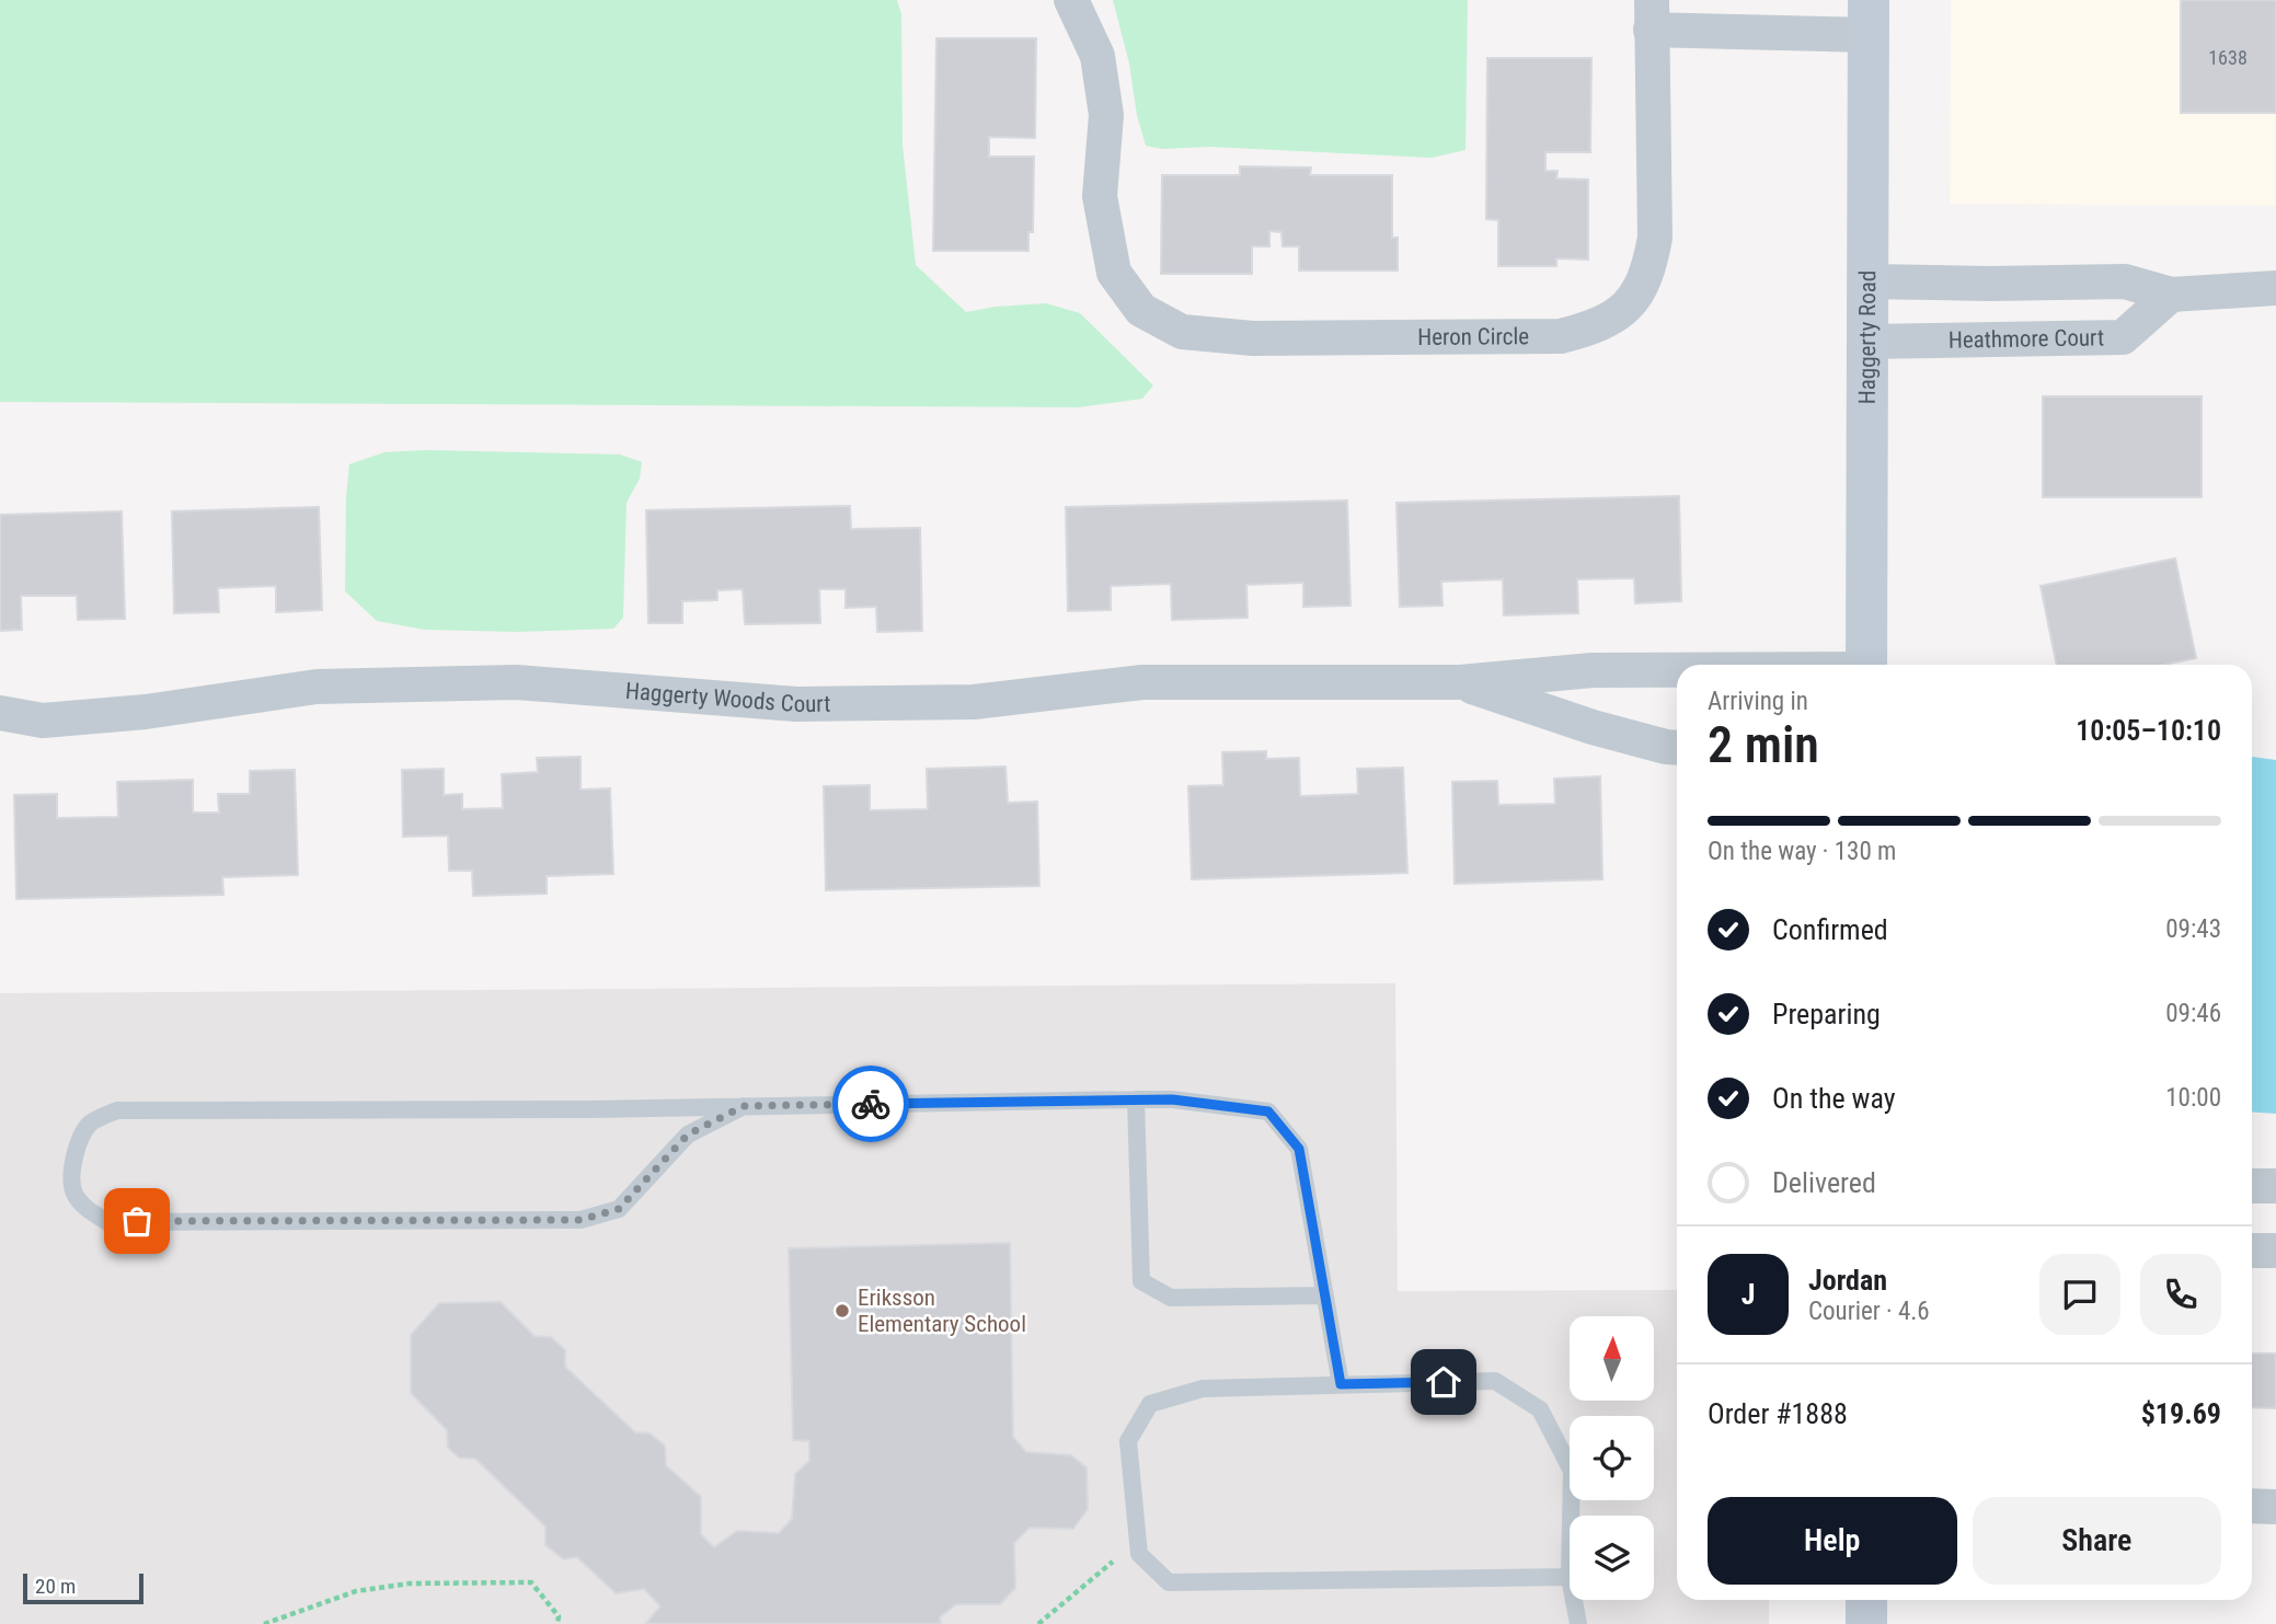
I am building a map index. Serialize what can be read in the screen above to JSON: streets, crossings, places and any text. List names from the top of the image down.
{
  "streets": {
    "main road": ["Haggerty Road"],
    "street": ["Heron Circle", "Heathmore Court", "Haggerty Woods Court"]
  },
  "crossings": [
    ["Heron Circle", "Haggerty Road"],
    ["Haggerty Road", "Heathmore Court"]
  ],
  "places": ["Eriksson Elementary School"],
  "house_numbers": ["1638"],
  "scale_bar": "20 m",
  "north": "top",
  "page": {
    "heading": ["2 min", "Arriving in", "10:05–10:10"],
    "panel": [
      "Jordan",
      "Courier · 4.6",
      "Order #1888",
      "$19.69"
    ],
    "bar": "On the way · 130 m",
    "list": [
      ["Confirmed", "09:43"],
      ["Preparing", "09:46"],
      ["On the way", "10:00"],
      "Delivered"
    ],
    "round": "J",
    "buttons": ["Help", "Share"],
    "scale": "20 m"
  }
}
